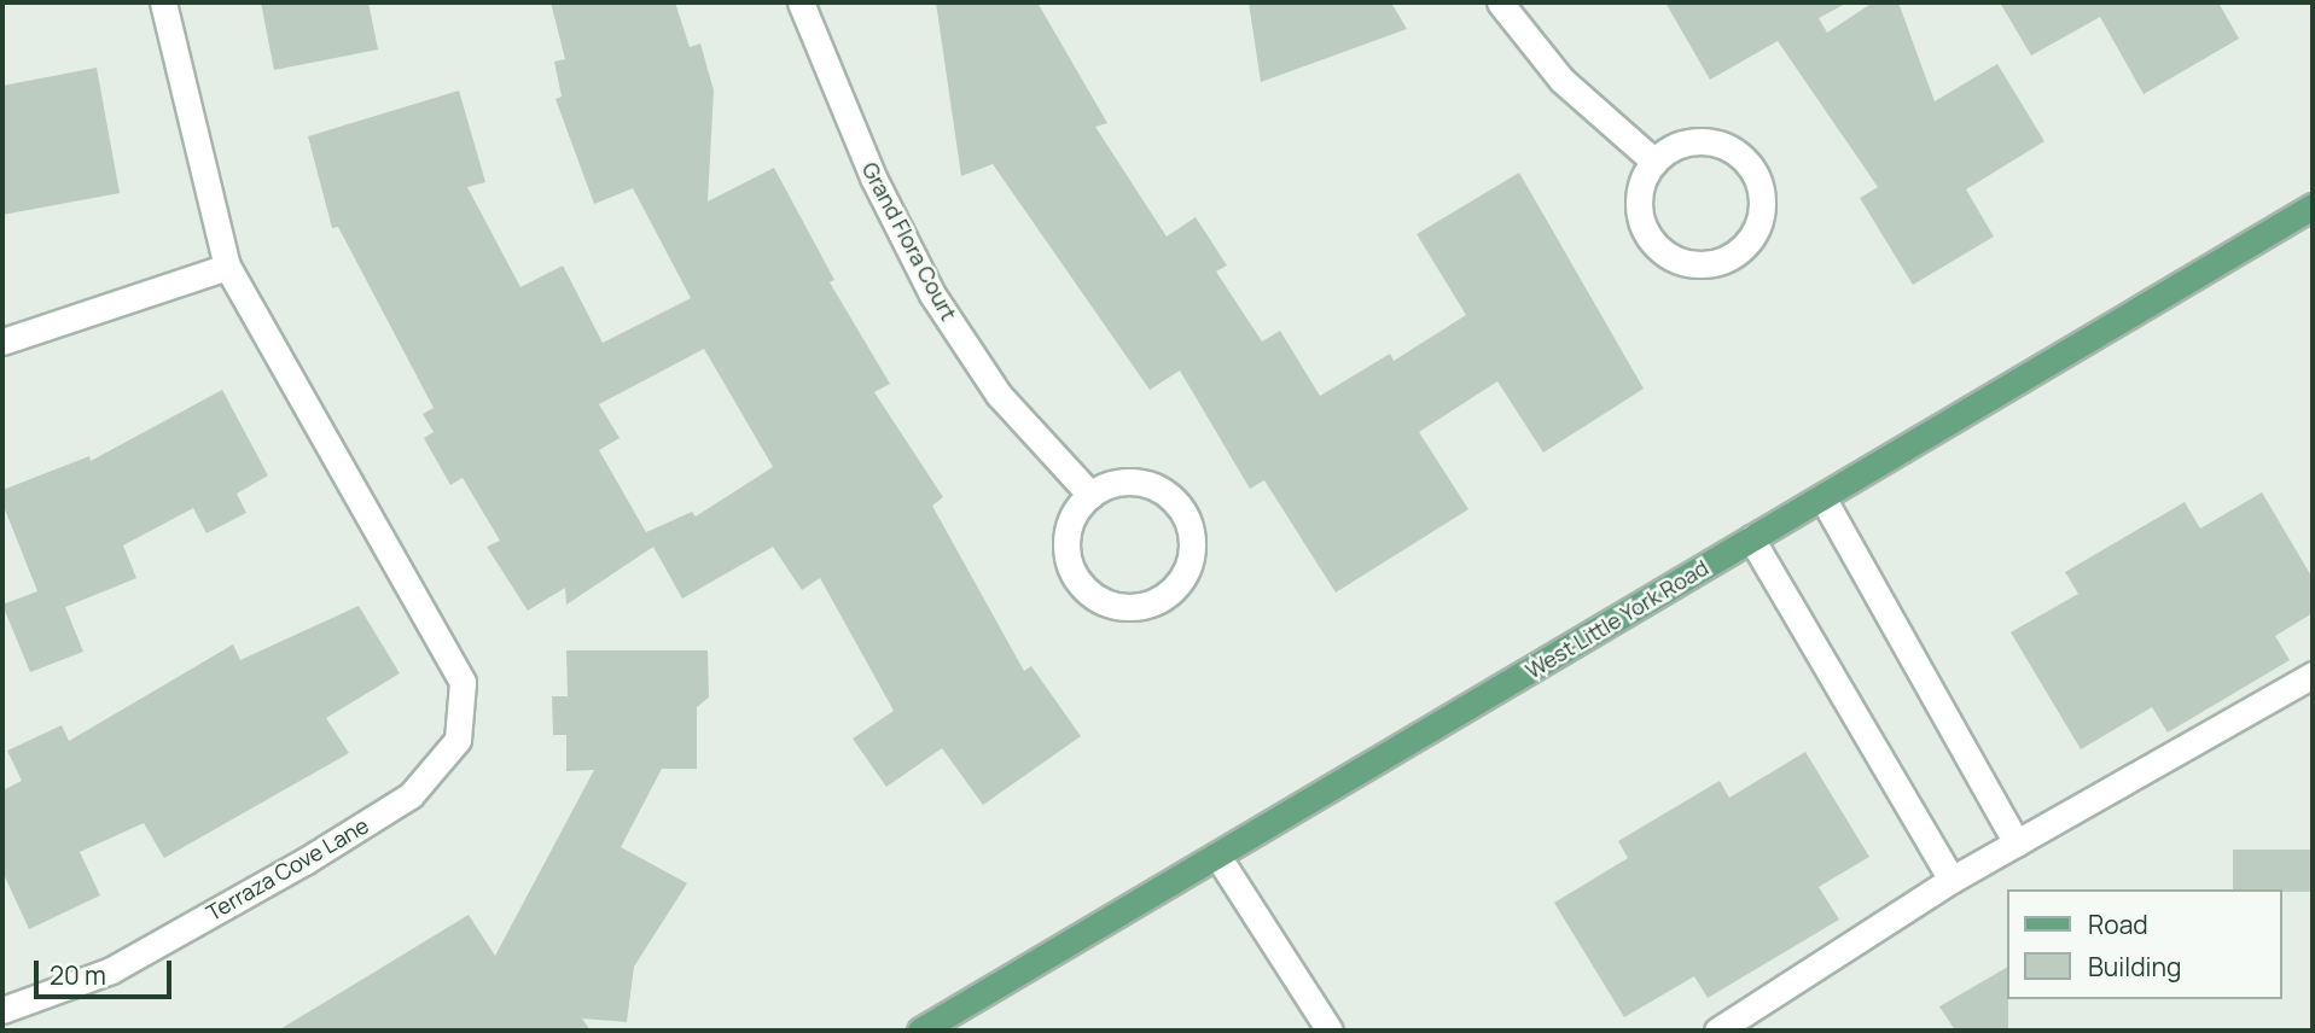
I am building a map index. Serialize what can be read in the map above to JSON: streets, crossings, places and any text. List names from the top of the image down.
{
  "streets": {
    "main road": ["West Little York Road"],
    "street": ["Grand Flora Court", "Terraza Cove Lane"]
  },
  "legend": ["Road", "Building"],
  "scale_bar": "20 m"
}
